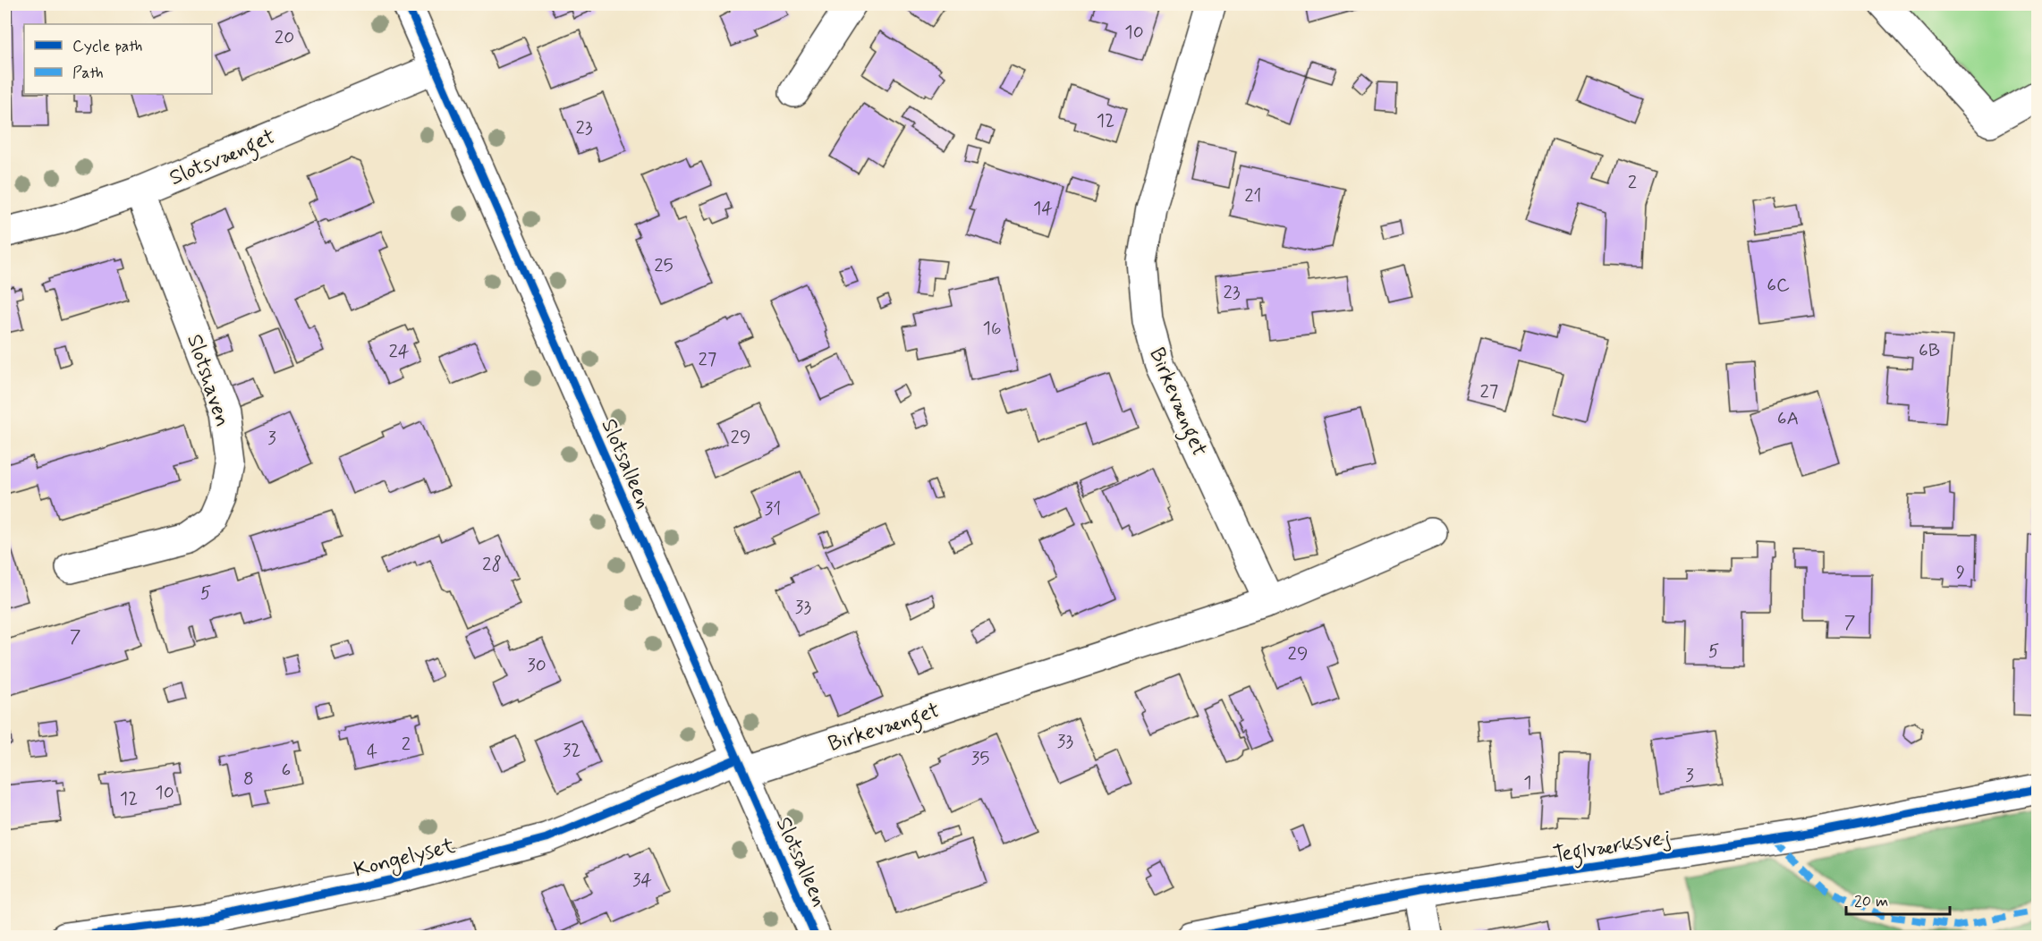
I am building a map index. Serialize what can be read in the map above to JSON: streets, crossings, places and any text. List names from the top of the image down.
{
  "streets": {
    "street": [
      "Slotsvænget",
      "Slotshaven",
      "Birkevænget",
      "Slotsalleen",
      "Teglværksvej",
      "Kongelyset"
    ]
  },
  "crossings": [
    ["Slotsvænget", "Slotshaven"],
    ["Slotsvænget", "Slotsalleen"],
    ["Birkevænget", "Slotsalleen"],
    ["Birkevænget", "Kongelyset"],
    ["Slotsalleen", "Kongelyset"]
  ],
  "house_numbers": [
    "10",
    "20",
    "12",
    "23",
    "2",
    "21",
    "14",
    "25",
    "6C",
    "23",
    "16",
    "6B",
    "24",
    "27",
    "27",
    "6A",
    "29",
    "3",
    "31",
    "28",
    "9",
    "5",
    "33",
    "7",
    "7",
    "5",
    "29",
    "30",
    "33",
    "2",
    "32",
    "4",
    "35",
    "6",
    "3",
    "8",
    "1",
    "10",
    "12",
    "34"
  ],
  "legend": ["Cycle path", "Path"],
  "scale_bar": "20 m"
}
